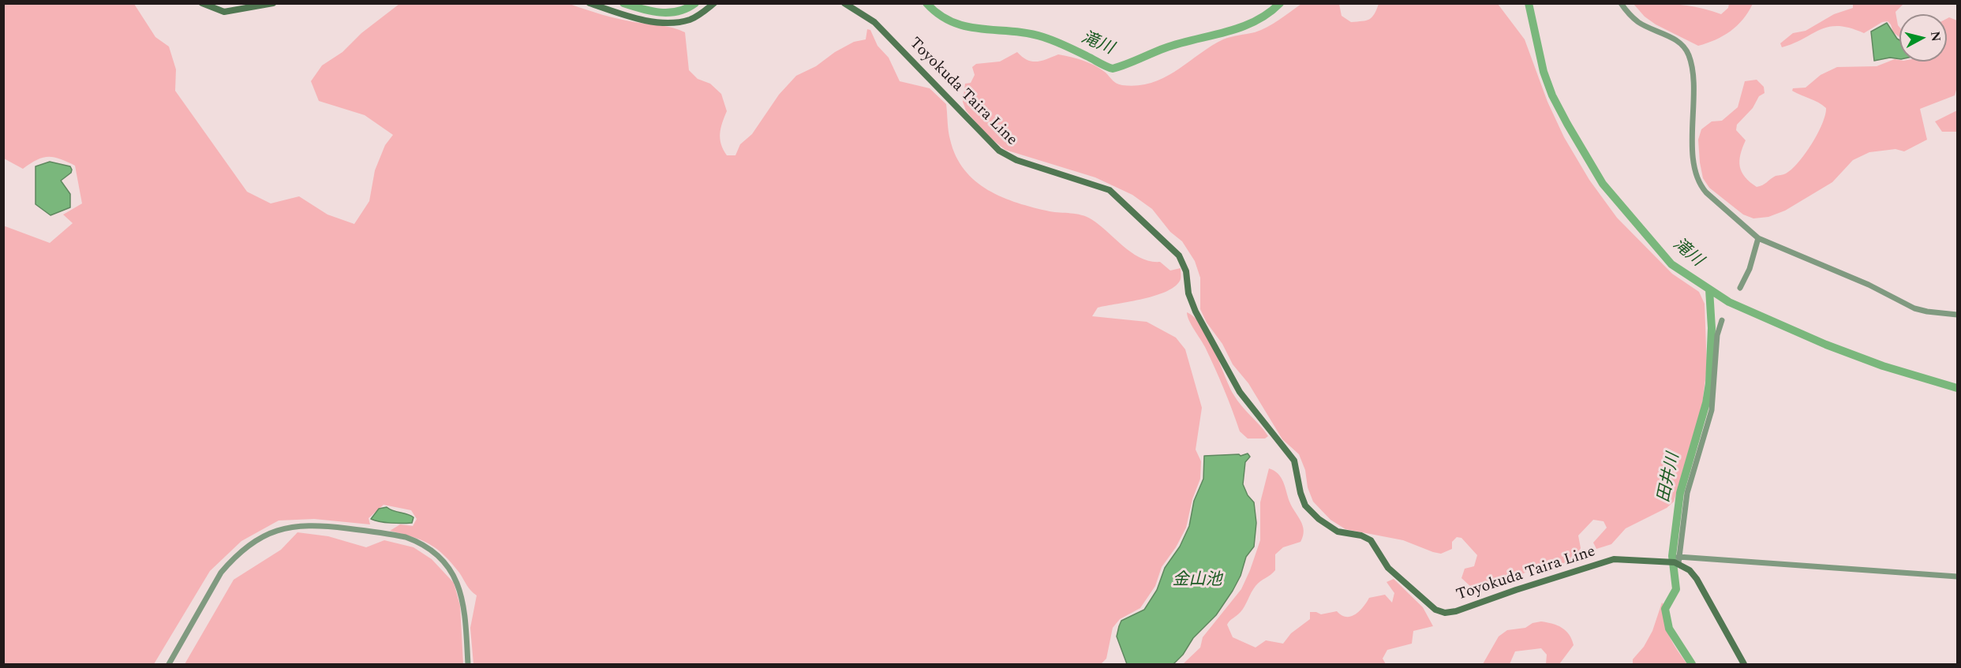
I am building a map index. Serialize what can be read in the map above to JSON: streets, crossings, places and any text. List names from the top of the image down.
{
  "streets": {
    "main road": ["Toyokuda Taira Line"]
  },
  "water": ["滝川", "田井川", "金山池"],
  "north": "right"
}
